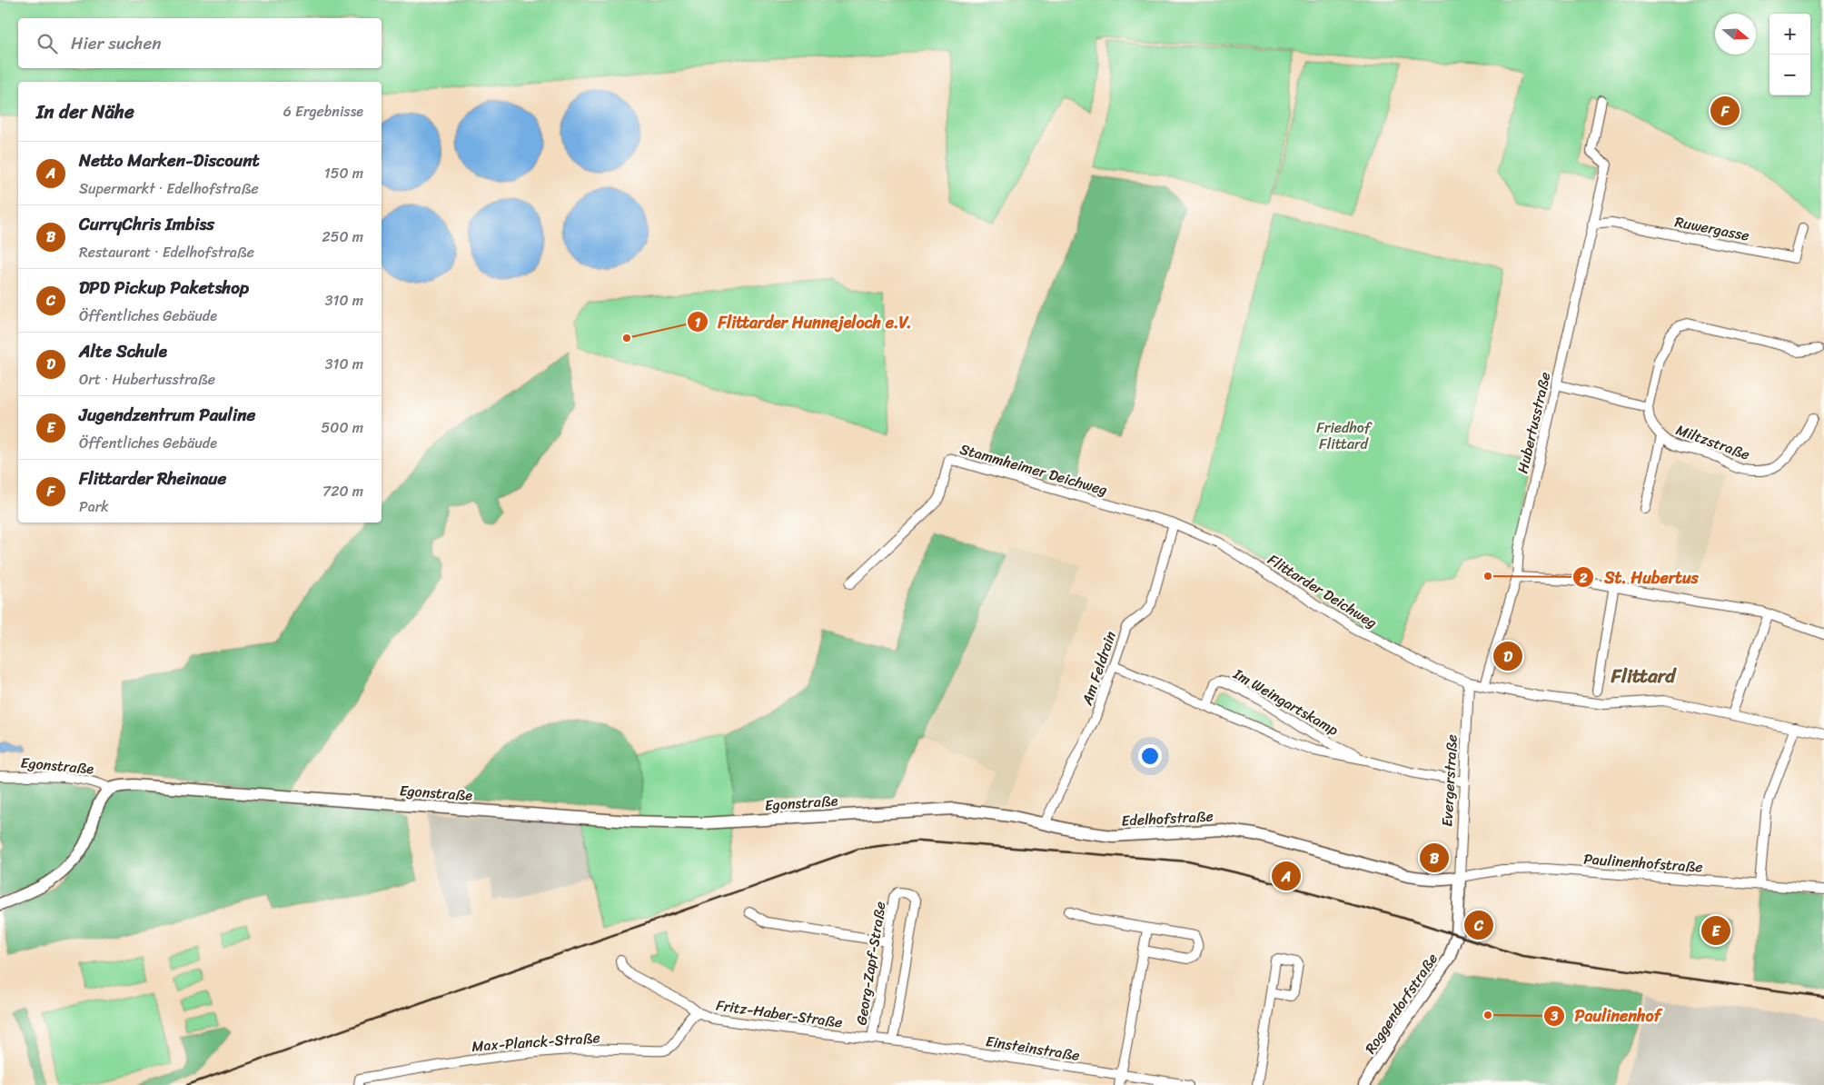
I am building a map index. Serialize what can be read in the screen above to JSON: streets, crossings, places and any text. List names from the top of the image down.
{
  "streets": {
    "street": [
      "Ruwergasse",
      "Hubertusstraße",
      "Miltzstraße",
      "Stammheimer Deichweg",
      "Flittarder Deichweg",
      "Am Feldrain",
      "Im Weingartskamp",
      "Egonstraße",
      "Evergerstraße",
      "Edelhofstraße",
      "Paulinenhofstraße",
      "Georg-Zapf-Straße",
      "Roggendorfstraße",
      "Fritz-Haber-Straße",
      "Max-Planck-Straße",
      "Einsteinstraße"
    ]
  },
  "crossings": [
    ["Ruwergasse", "Hubertusstraße"],
    ["Hubertusstraße", "Flittarder Deichweg"],
    ["Stammheimer Deichweg", "Flittarder Deichweg"],
    ["Stammheimer Deichweg", "Am Feldrain"],
    ["Flittarder Deichweg", "Evergerstraße"],
    ["Am Feldrain", "Im Weingartskamp"],
    ["Am Feldrain", "Edelhofstraße"],
    ["Im Weingartskamp", "Evergerstraße"],
    ["Egonstraße", "Edelhofstraße"],
    ["Evergerstraße", "Edelhofstraße"],
    ["Evergerstraße", "Paulinenhofstraße"],
    ["Evergerstraße", "Roggendorfstraße"],
    ["Edelhofstraße", "Paulinenhofstraße"],
    ["Georg-Zapf-Straße", "Fritz-Haber-Straße"],
    ["Georg-Zapf-Straße", "Einsteinstraße"],
    ["Fritz-Haber-Straße", "Max-Planck-Straße"],
    ["Fritz-Haber-Straße", "Einsteinstraße"]
  ],
  "districts": ["Flittard"],
  "parks": ["Friedhof Flittard"],
  "places": ["Flittarder Hunnejeloch e.V.", "St. Hubertus", "Paulinenhof"],
  "north": "right",
  "page": {
    "map_buttons": ["+", "−"],
    "search": "Hier suchen",
    "heading": ["In der Nähe", "6 Ergebnisse"],
    "pins": [
      "F",
      "D",
      "B",
      "A",
      "C",
      "E"
    ],
    "list": [
      {
        "mark": "A",
        "name": "Netto Marken-Discount",
        "note": "Supermarkt · Edelhofstraße",
        "value": "150 m"
      },
      {
        "mark": "B",
        "name": "CurryChris Imbiss",
        "note": "Restaurant · Edelhofstraße",
        "value": "250 m"
      },
      {
        "mark": "C",
        "name": "DPD Pickup Paketshop",
        "note": "Öffentliches Gebäude",
        "value": "310 m"
      },
      {
        "mark": "D",
        "name": "Alte Schule",
        "note": "Ort · Hubertusstraße",
        "value": "310 m"
      },
      {
        "mark": "E",
        "name": "Jugendzentrum Pauline",
        "note": "Öffentliches Gebäude",
        "value": "500 m"
      },
      {
        "mark": "F",
        "name": "Flittarder Rheinaue",
        "note": "Park",
        "value": "720 m"
      }
    ]
  }
}
